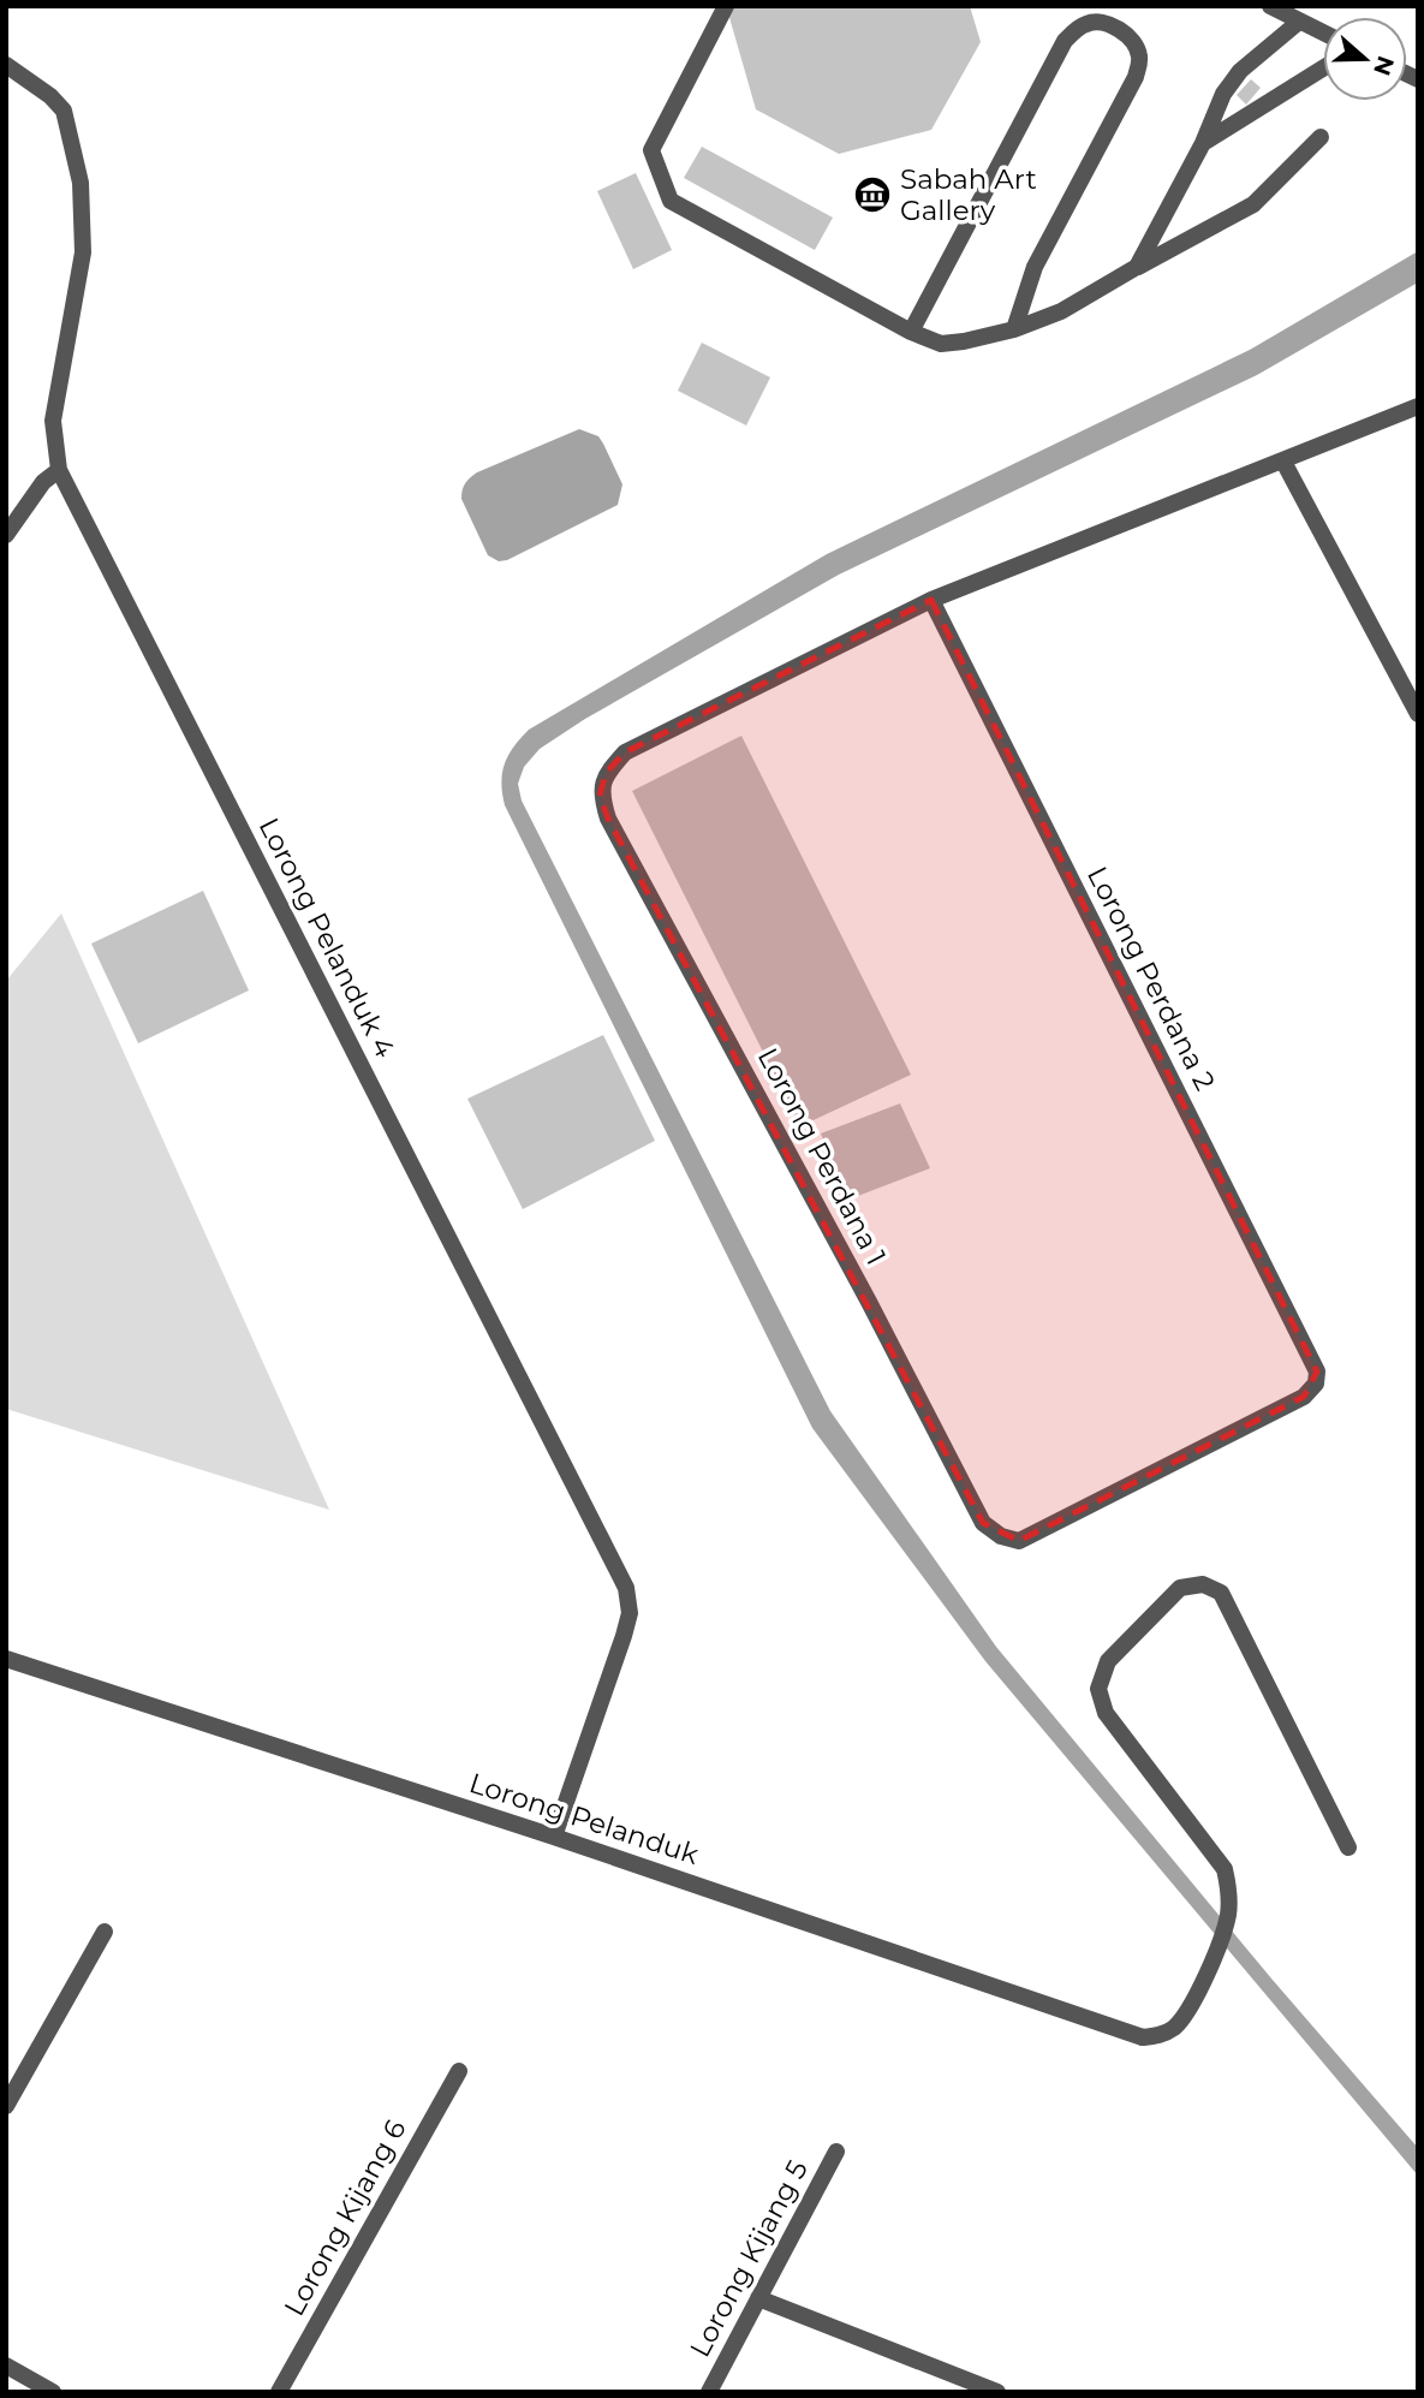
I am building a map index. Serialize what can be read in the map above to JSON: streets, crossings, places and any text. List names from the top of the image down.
{
  "streets": {
    "street": [
      "Lorong Pelanduk 4",
      "Lorong Perdana 2",
      "Lorong Perdana 1",
      "Lorong Pelanduk",
      "Lorong Kijang 6",
      "Lorong Kijang 5"
    ]
  },
  "crossings": [
    ["Lorong Pelanduk 4", "Lorong Pelanduk"],
    ["Lorong Perdana 2", "Lorong Perdana 1"]
  ],
  "places": {
    "museum": ["Sabah Art Gallery"]
  },
  "north": "right"
}
